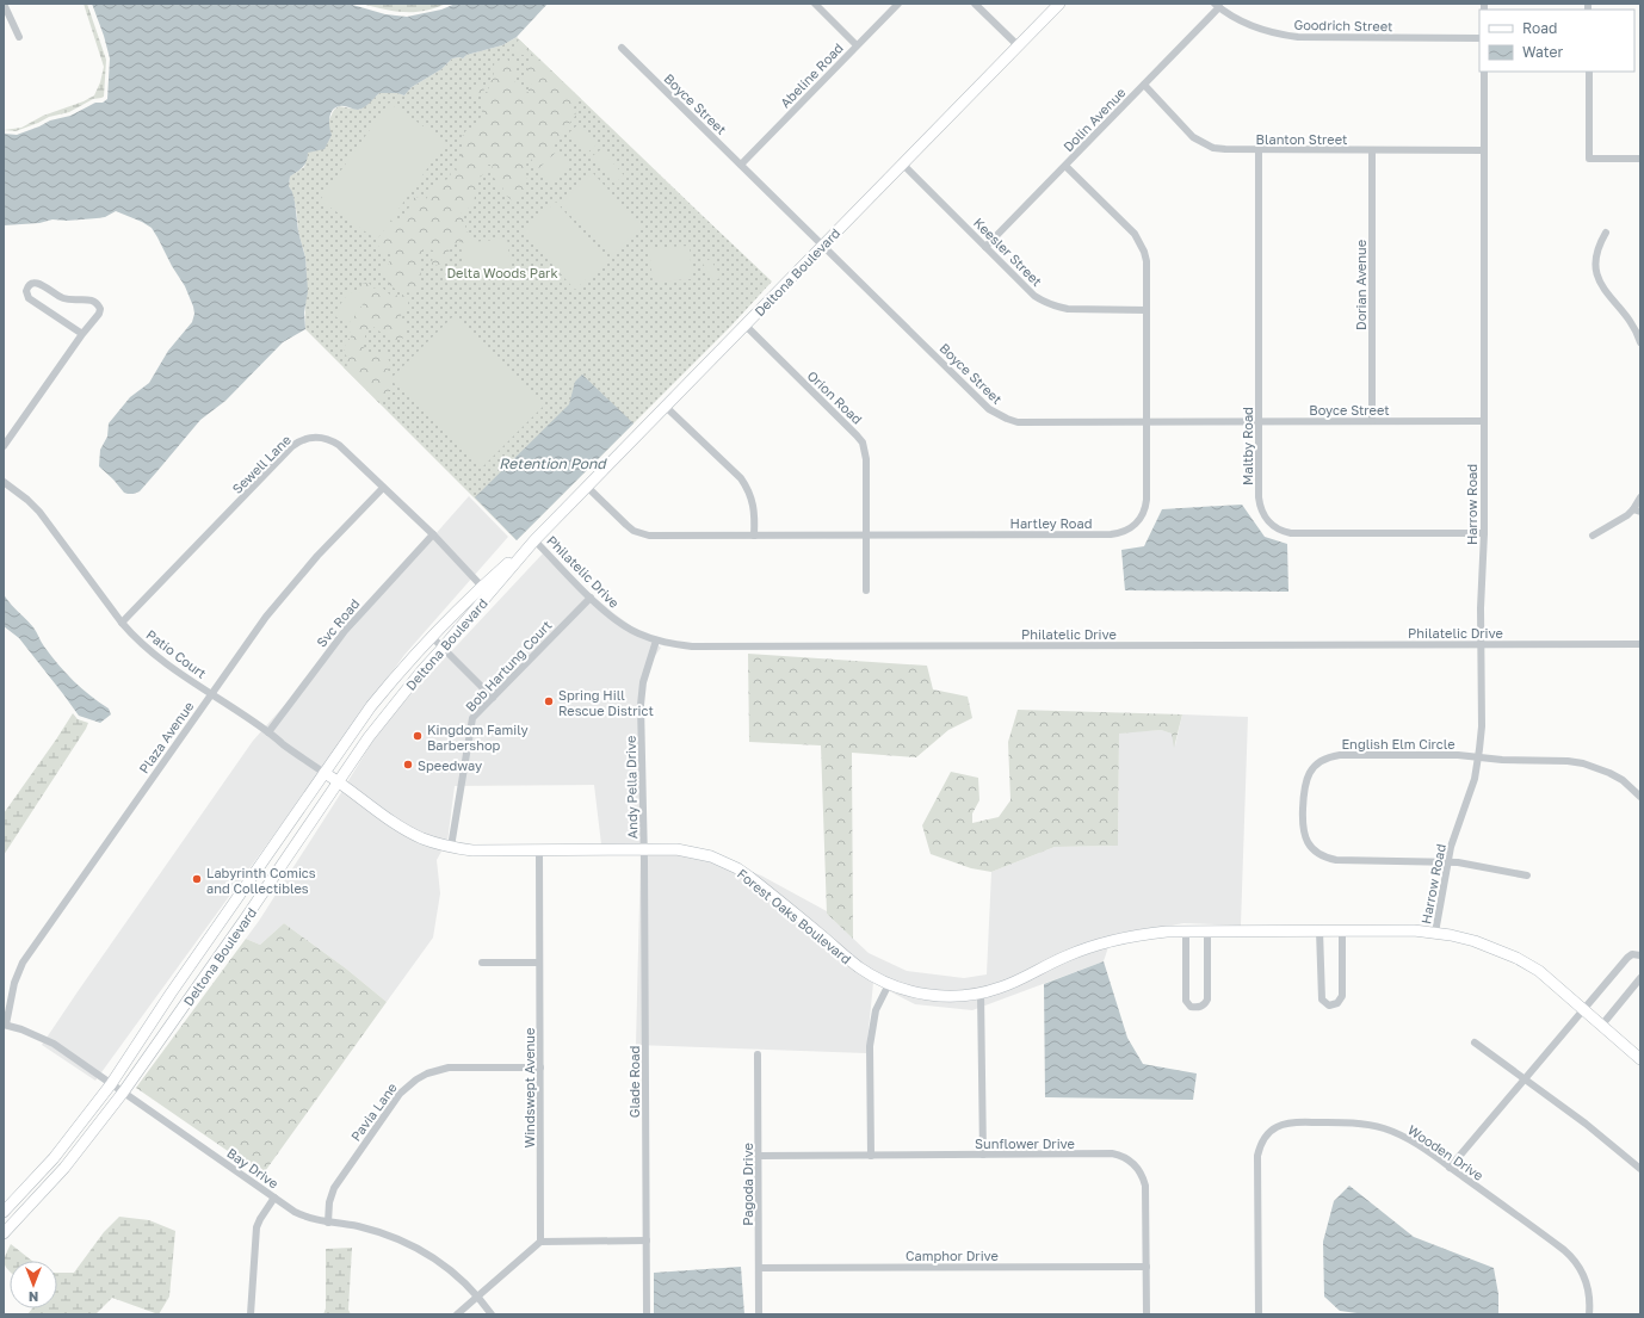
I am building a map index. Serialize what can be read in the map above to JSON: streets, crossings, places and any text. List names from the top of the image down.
{
  "streets": {
    "main road": ["Deltona Boulevard", "Forest Oaks Boulevard"],
    "street": [
      "Goodrich Street",
      "Abeline Road",
      "Boyce Street",
      "Dolin Avenue",
      "Blanton Street",
      "Keesler Street",
      "Dorian Avenue",
      "Orion Road",
      "Maltby Road",
      "Sewell Lane",
      "Harrow Road",
      "Hartley Road",
      "Philatelic Drive",
      "Svc Road",
      "Patio Court",
      "Bob Hartung Court",
      "Plaza Avenue",
      "English Elm Circle",
      "Andy Pella Drive",
      "Glade Road",
      "Windswept Avenue",
      "Pavia Lane",
      "Sunflower Drive",
      "Wooden Drive",
      "Bay Drive",
      "Pagoda Drive",
      "Camphor Drive"
    ]
  },
  "crossings": [
    ["Goodrich Street", "Dolin Avenue"],
    ["Abeline Road", "Boyce Street"],
    ["Boyce Street", "Deltona Boulevard"],
    ["Boyce Street", "Dorian Avenue"],
    ["Boyce Street", "Maltby Road"],
    ["Boyce Street", "Harrow Road"],
    ["Boyce Street", "Hartley Road"],
    ["Dolin Avenue", "Blanton Street"],
    ["Dolin Avenue", "Keesler Street"],
    ["Dolin Avenue", "Hartley Road"],
    ["Blanton Street", "Dorian Avenue"],
    ["Blanton Street", "Maltby Road"],
    ["Blanton Street", "Harrow Road"],
    ["Keesler Street", "Deltona Boulevard"],
    ["Keesler Street", "Hartley Road"],
    ["Deltona Boulevard", "Orion Road"],
    ["Deltona Boulevard", "Sewell Lane"],
    ["Deltona Boulevard", "Hartley Road"],
    ["Deltona Boulevard", "Philatelic Drive"],
    ["Deltona Boulevard", "Patio Court"],
    ["Deltona Boulevard", "Forest Oaks Boulevard"],
    ["Deltona Boulevard", "Bay Drive"],
    ["Orion Road", "Hartley Road"],
    ["Maltby Road", "Harrow Road"],
    ["Sewell Lane", "Svc Road"],
    ["Sewell Lane", "Patio Court"],
    ["Sewell Lane", "Plaza Avenue"],
    ["Harrow Road", "Philatelic Drive"],
    ["Harrow Road", "English Elm Circle"],
    ["Harrow Road", "Forest Oaks Boulevard"],
    ["Philatelic Drive", "Bob Hartung Court"],
    ["Philatelic Drive", "Andy Pella Drive"],
    ["Svc Road", "Patio Court"],
    ["Patio Court", "Plaza Avenue"],
    ["Patio Court", "Forest Oaks Boulevard"],
    ["Bob Hartung Court", "Forest Oaks Boulevard"],
    ["Plaza Avenue", "Bay Drive"],
    ["Andy Pella Drive", "Forest Oaks Boulevard"],
    ["Andy Pella Drive", "Glade Road"],
    ["Forest Oaks Boulevard", "Glade Road"],
    ["Forest Oaks Boulevard", "Windswept Avenue"],
    ["Windswept Avenue", "Pavia Lane"],
    ["Pavia Lane", "Bay Drive"],
    ["Sunflower Drive", "Pagoda Drive"],
    ["Sunflower Drive", "Camphor Drive"],
    ["Pagoda Drive", "Camphor Drive"]
  ],
  "water": ["Retention Pond"],
  "parks": ["Delta Woods Park"],
  "places": [
    "Spring Hill Rescue District",
    "Kingdom Family Barbershop",
    "Speedway",
    "Labyrinth Comics and Collectibles"
  ],
  "legend": ["Road", "Water"],
  "north": "bottom"
}
